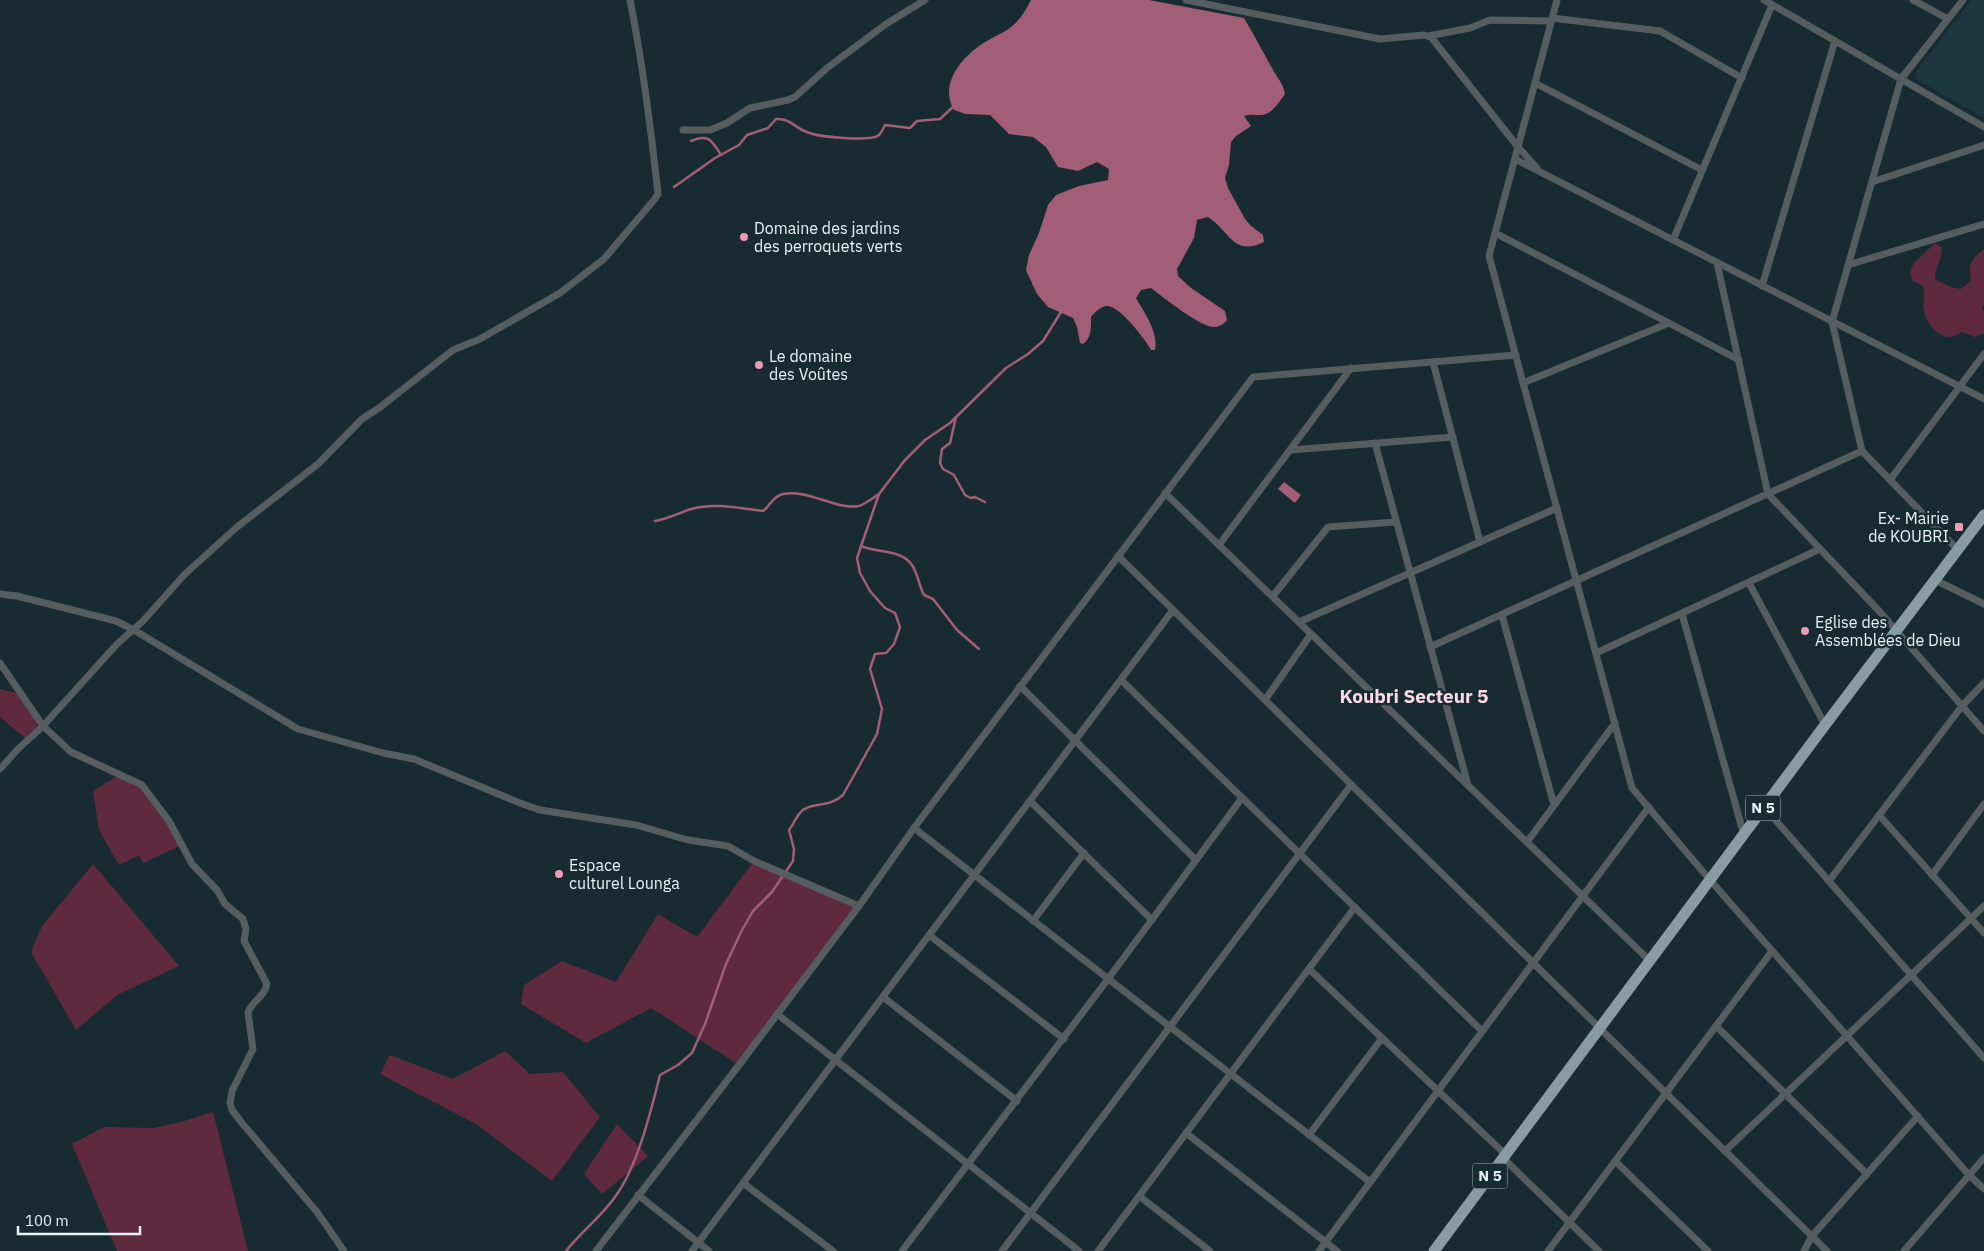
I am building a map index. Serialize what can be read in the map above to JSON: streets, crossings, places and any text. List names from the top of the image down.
{
  "streets": {
    "highway": ["N 5"]
  },
  "districts": ["Koubri Secteur 5"],
  "places": {
    "other": [
      "Domaine des jardins des perroquets verts",
      "Le domaine des Voûtes",
      "Eglise des Assemblées de Dieu",
      "Espace culturel Lounga"
    ],
    "transit": ["Ex- Mairie de KOUBRI"]
  },
  "scale_bar": "100 m"
}
